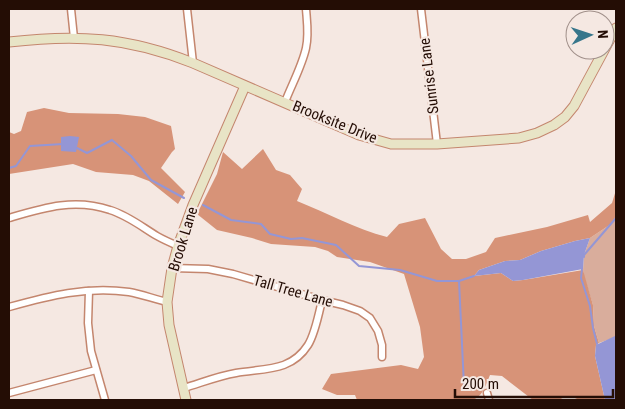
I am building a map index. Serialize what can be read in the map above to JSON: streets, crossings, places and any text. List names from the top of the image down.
{
  "streets": {
    "street": [
      "Sunrise Lane",
      "Brooksite Drive",
      "Brook Lane",
      "Tall Tree Lane"
    ]
  },
  "crossings": [
    ["Sunrise Lane", "Brooksite Drive"],
    ["Brooksite Drive", "Brook Lane"],
    ["Brook Lane", "Tall Tree Lane"]
  ],
  "scale_bar": "200 m",
  "north": "right"
}
